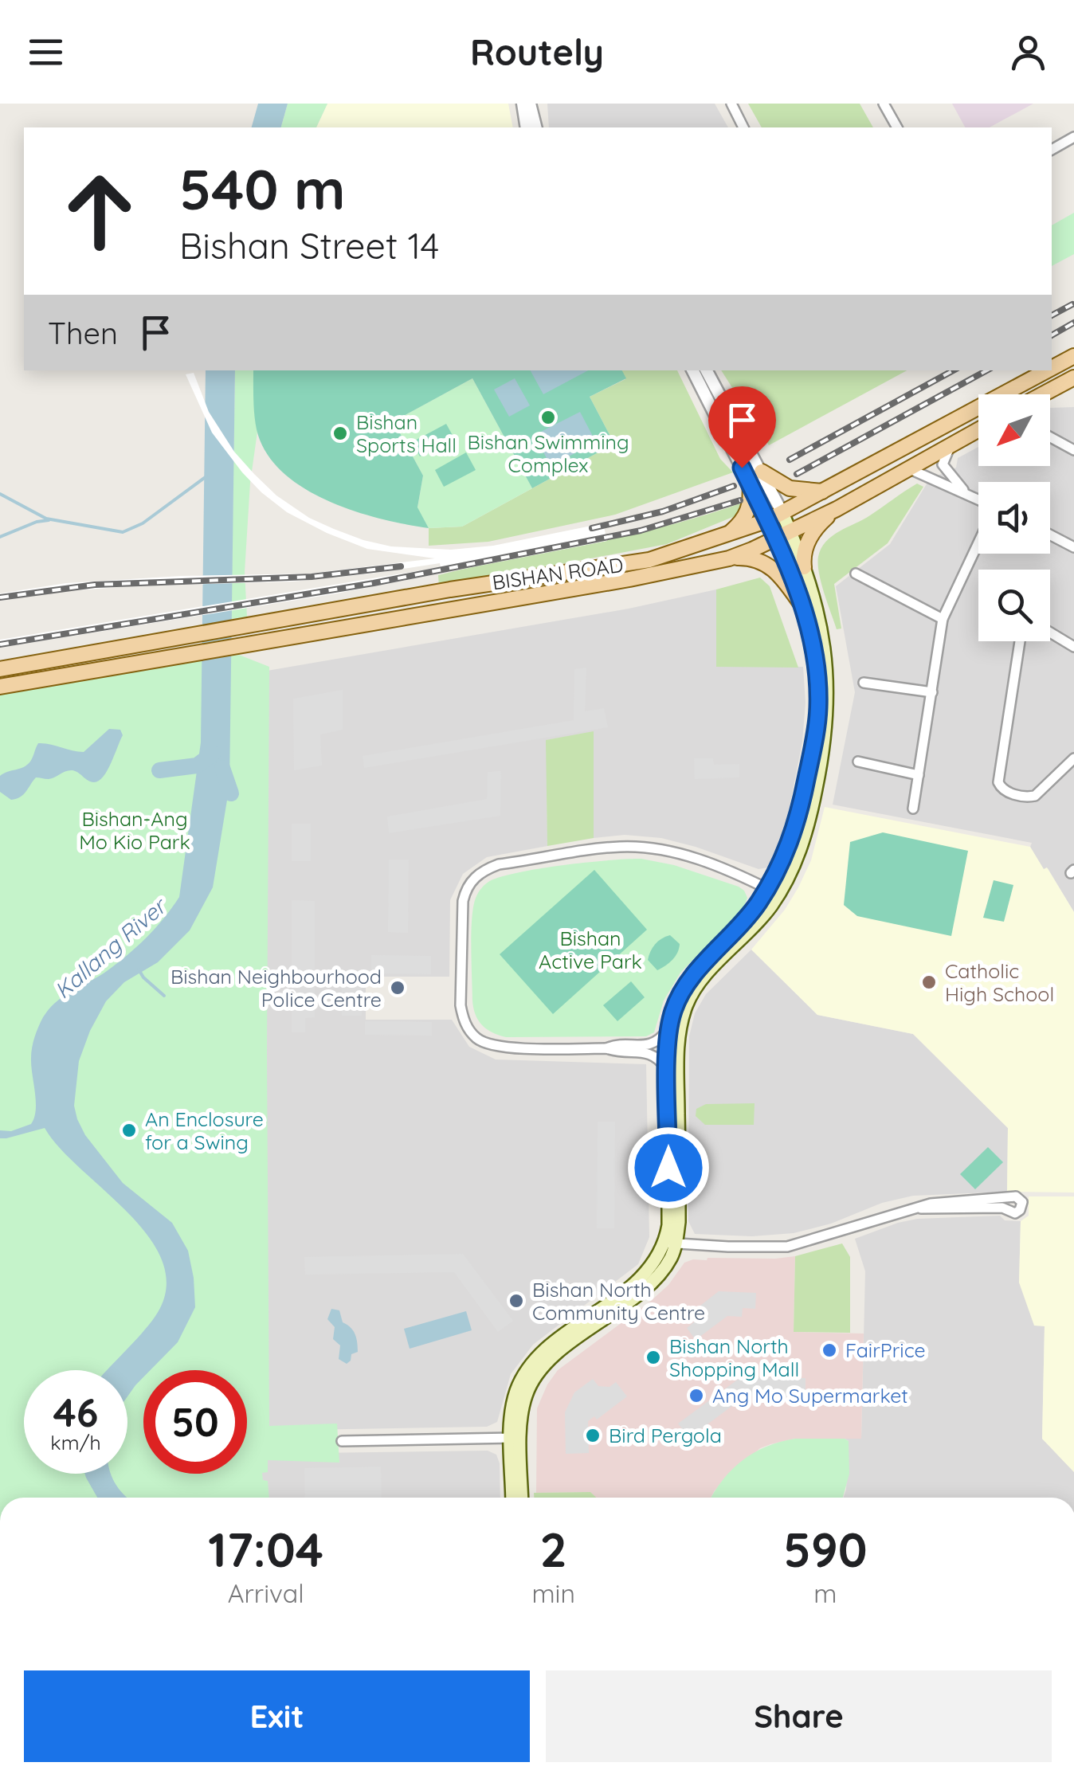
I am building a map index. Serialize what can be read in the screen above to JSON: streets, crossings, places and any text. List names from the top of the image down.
{
  "streets": {
    "main road": ["BISHAN ROAD"]
  },
  "water": ["Kallang River"],
  "parks": ["Bishan-Ang Mo Kio Park", "Bishan Active Park"],
  "places": [
    "Bishan Swimming Complex",
    "Bishan Sports Hall",
    "Catholic High School",
    "Bishan Neighbourhood Police Centre",
    "An Enclosure for a Swing",
    "Bishan North Community Centre",
    "FairPrice",
    "Bishan North Shopping Mall",
    "Ang Mo Supermarket",
    "Bird Pergola"
  ],
  "north": "bottom left",
  "page": {
    "header": "Routely",
    "turn": ["540 m", "Bishan Street 14"],
    "then": "Then",
    "speed": "46 km/h",
    "limit": "50",
    "eta": [
      "17:04",
      "Arrival",
      "2",
      "min",
      "590",
      "m"
    ],
    "buttons": ["Exit", "Share"]
  }
}
